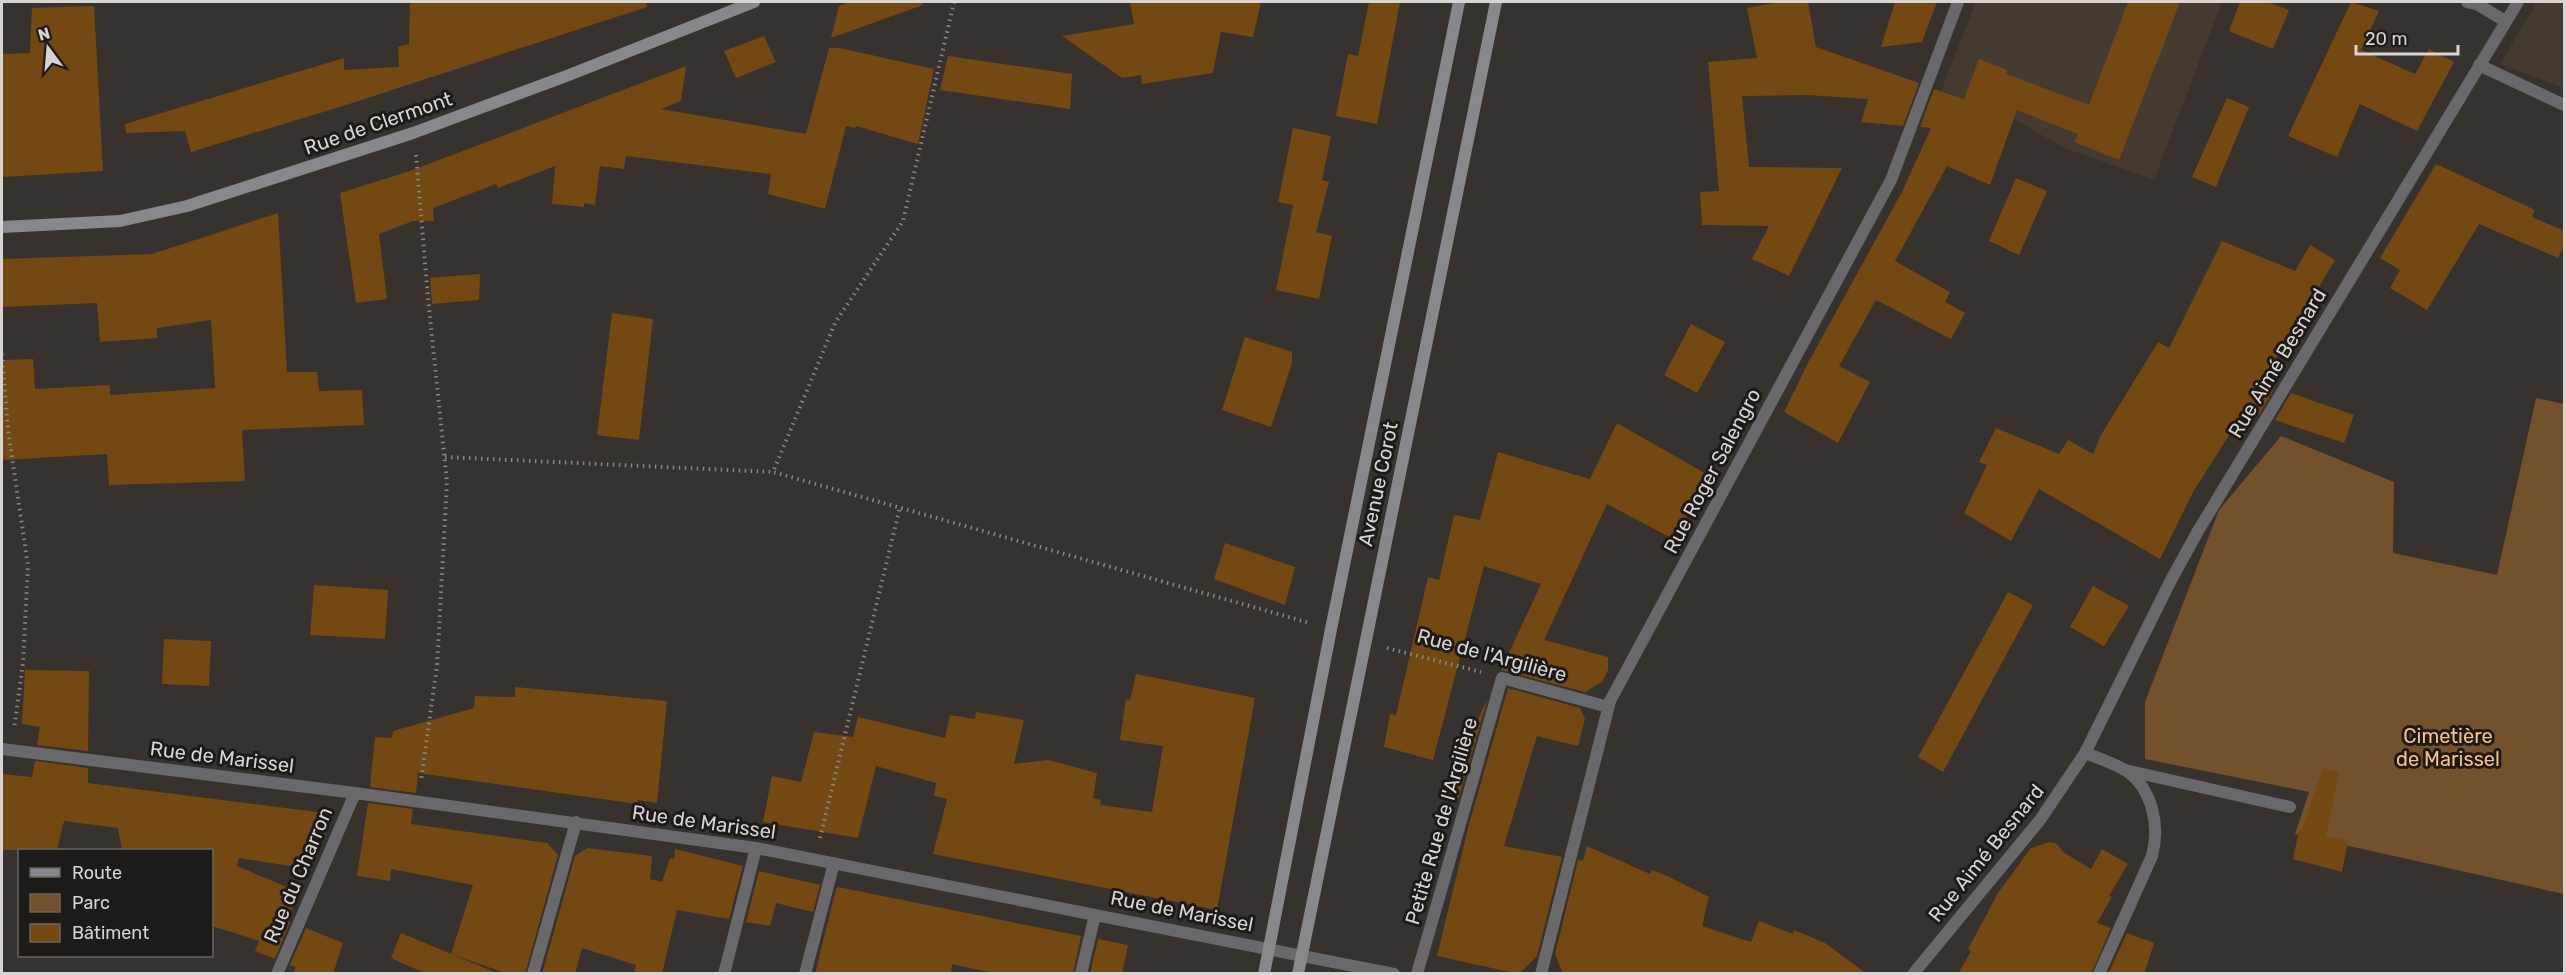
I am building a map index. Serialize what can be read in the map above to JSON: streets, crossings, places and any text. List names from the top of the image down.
{
  "streets": {
    "street": [
      "Rue de Clermont",
      "Rue Aimé Besnard",
      "Rue Roger Salengro",
      "Avenue Corot",
      "Rue de l'Argilière",
      "Rue de Marissel",
      "Petite Rue de l'Argilière",
      "Rue du Charron"
    ]
  },
  "crossings": [
    ["Rue Roger Salengro", "Rue de l'Argilière"],
    ["Avenue Corot", "Rue de l'Argilière"],
    ["Avenue Corot", "Rue de Marissel"],
    ["Rue de l'Argilière", "Petite Rue de l'Argilière"],
    ["Rue de Marissel", "Rue du Charron"]
  ],
  "parks": ["Cimetière de Marissel"],
  "legend": ["Route", "Parc", "Bâtiment"],
  "scale_bar": "20 m",
  "north": "top"
}
